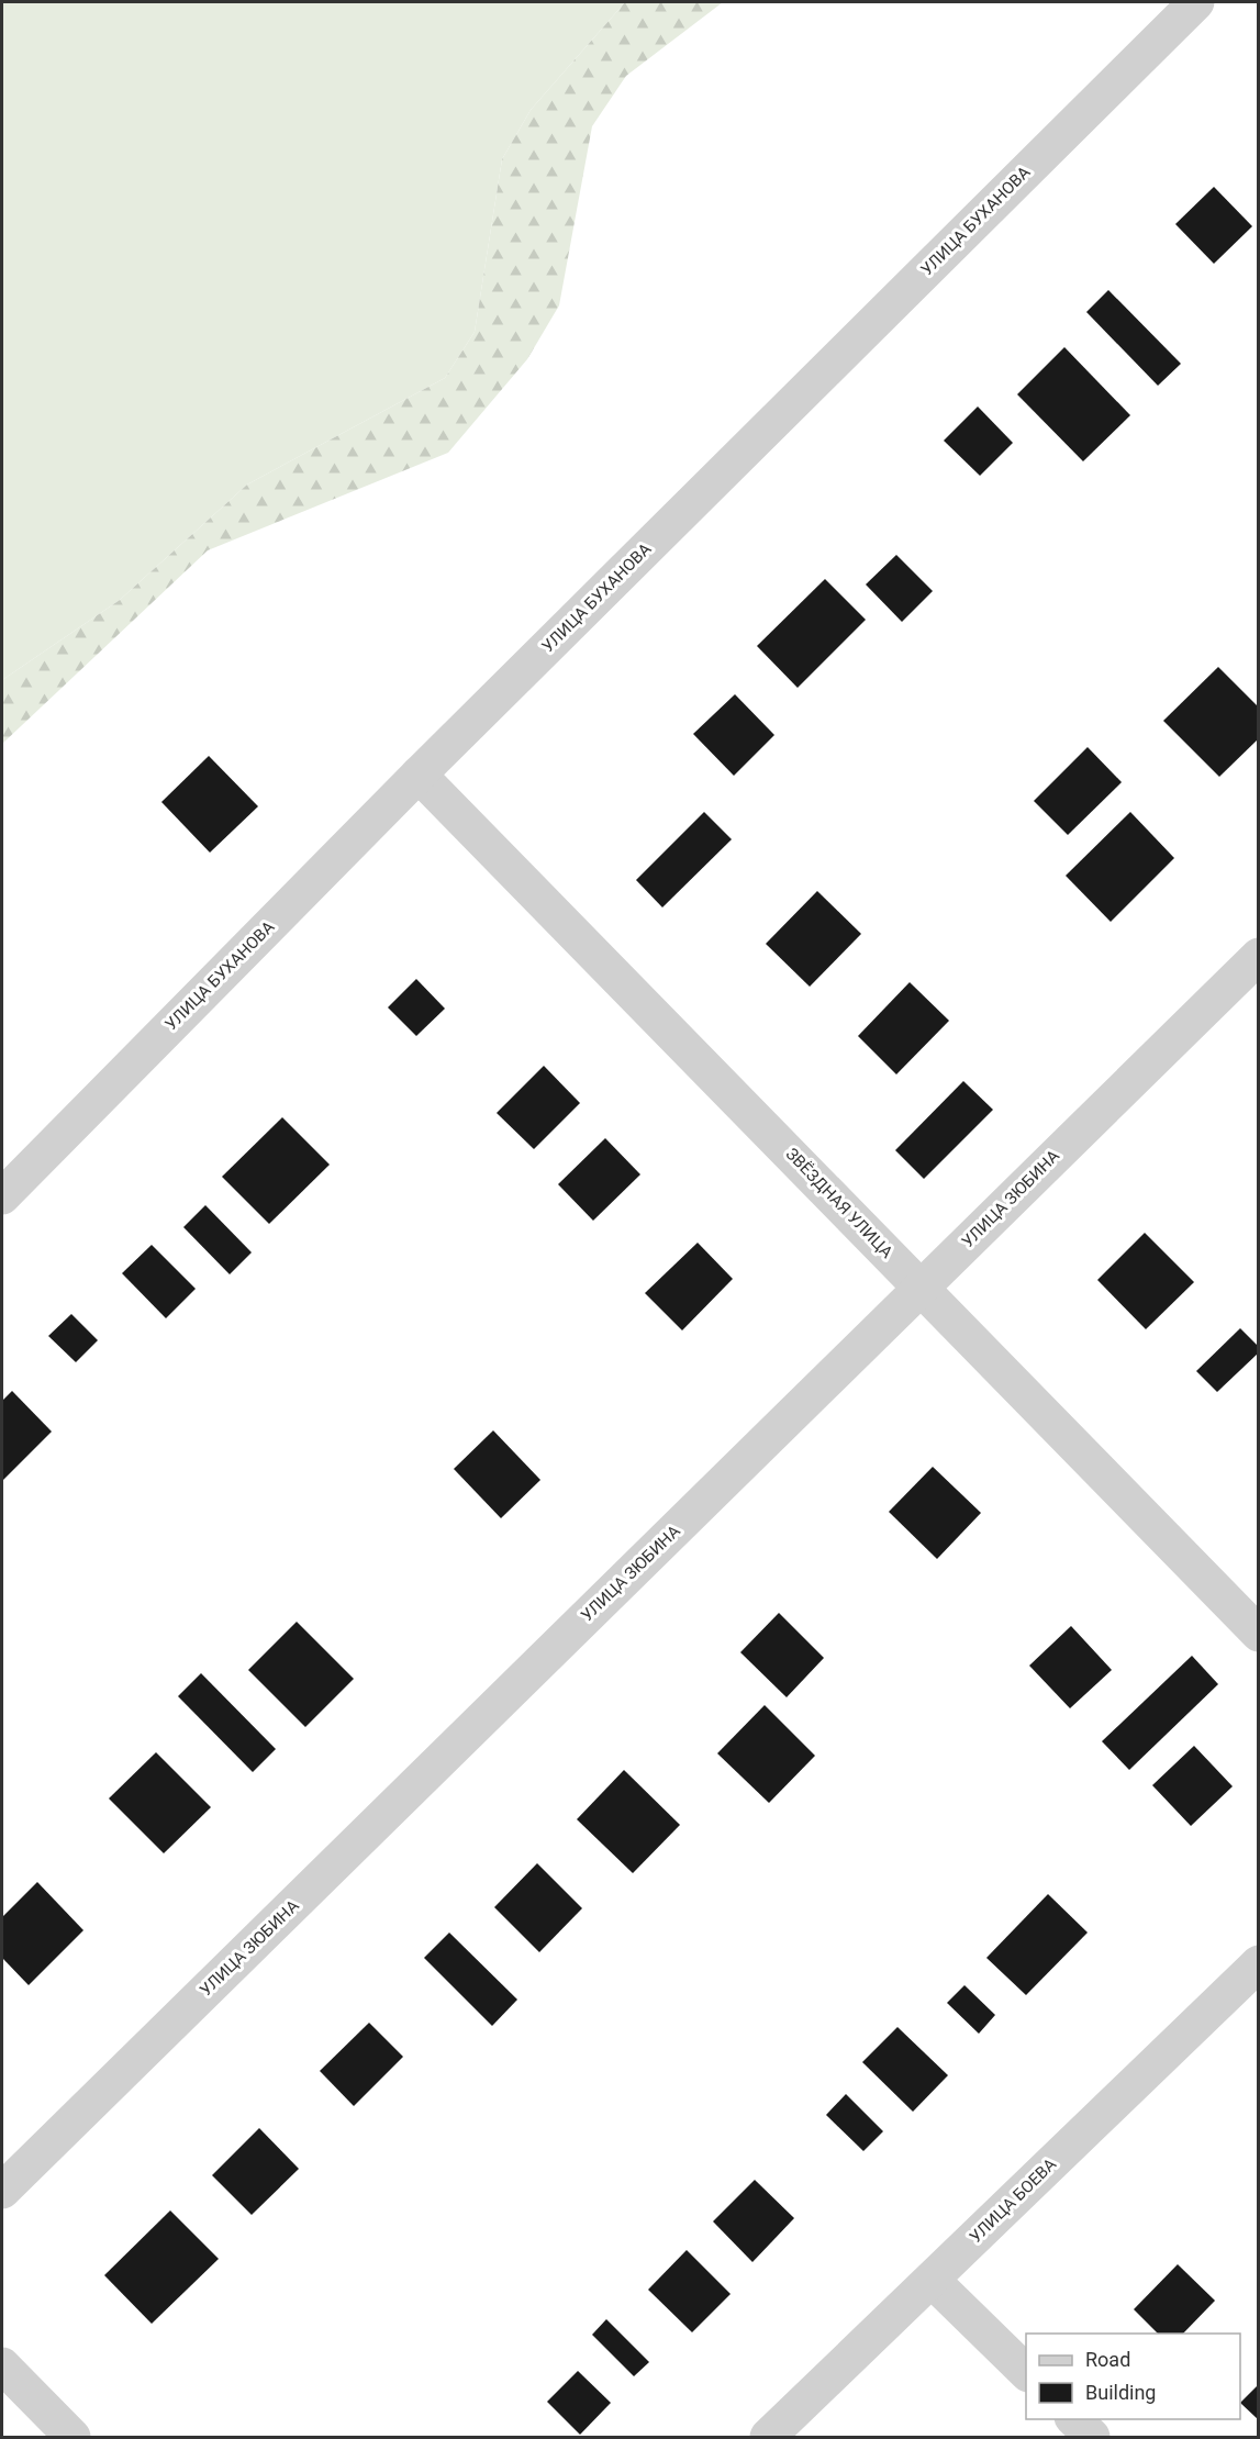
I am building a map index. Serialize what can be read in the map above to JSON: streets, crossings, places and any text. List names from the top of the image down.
{
  "streets": {
    "street": [
      "УЛИЦА БУХАНОВА",
      "УЛИЦА ЗЮБИНА",
      "ЗВЁЗДНАЯ УЛИЦА",
      "УЛИЦА БОЕВА"
    ]
  },
  "crossings": [
    ["УЛИЦА БУХАНОВА", "ЗВЁЗДНАЯ УЛИЦА"],
    ["УЛИЦА ЗЮБИНА", "ЗВЁЗДНАЯ УЛИЦА"]
  ],
  "legend": ["Road", "Building"]
}
